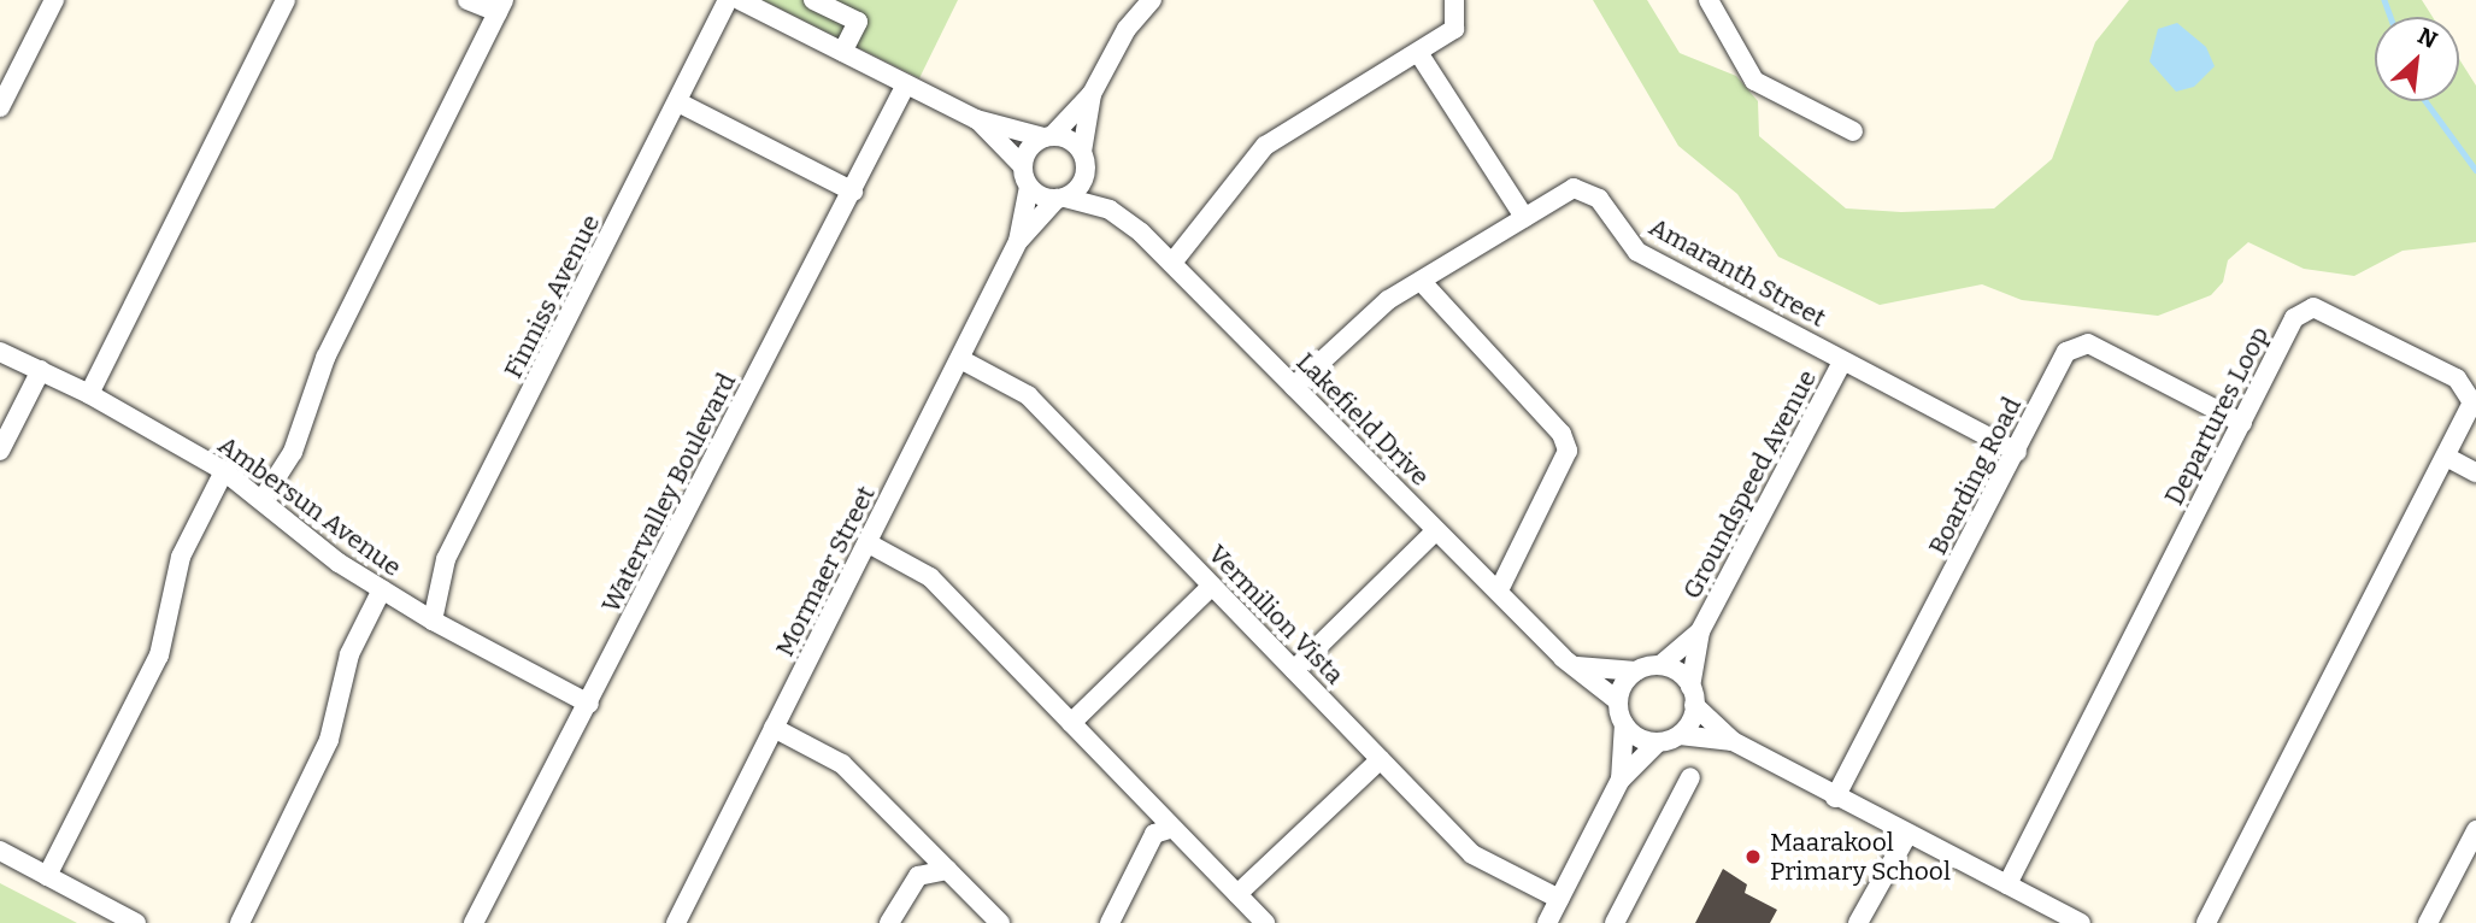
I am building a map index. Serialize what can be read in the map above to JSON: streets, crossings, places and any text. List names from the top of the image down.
{
  "streets": {
    "street": [
      "Amaranth Street",
      "Finniss Avenue",
      "Departures Loop",
      "Lakefield Drive",
      "Boarding Road",
      "Groundspeed Avenue",
      "Watervalley Boulevard",
      "Ambersun Avenue",
      "Mormaer Street",
      "Vermilion Vista"
    ]
  },
  "crossings": [
    ["Amaranth Street", "Lakefield Drive"],
    ["Amaranth Street", "Boarding Road"],
    ["Amaranth Street", "Groundspeed Avenue"],
    ["Finniss Avenue", "Ambersun Avenue"],
    ["Departures Loop", "Boarding Road"],
    ["Lakefield Drive", "Groundspeed Avenue"],
    ["Lakefield Drive", "Mormaer Street"],
    ["Watervalley Boulevard", "Ambersun Avenue"],
    ["Mormaer Street", "Vermilion Vista"]
  ],
  "places": ["Maarakool Primary School"],
  "north": "top right"
}
